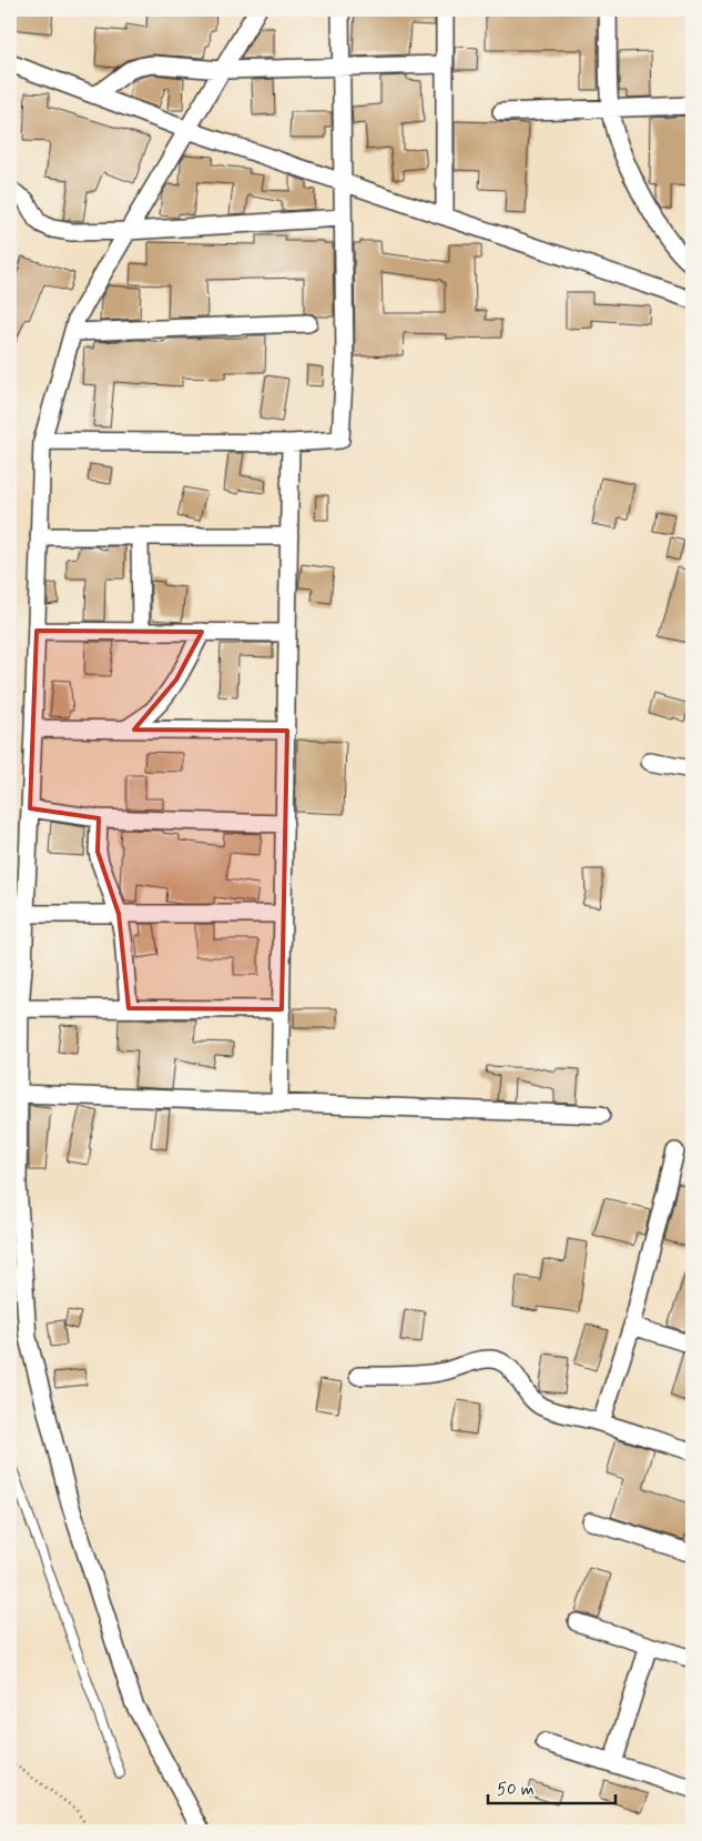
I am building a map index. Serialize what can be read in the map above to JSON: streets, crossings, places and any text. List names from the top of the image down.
{
  "scale_bar": "50 m"
}
